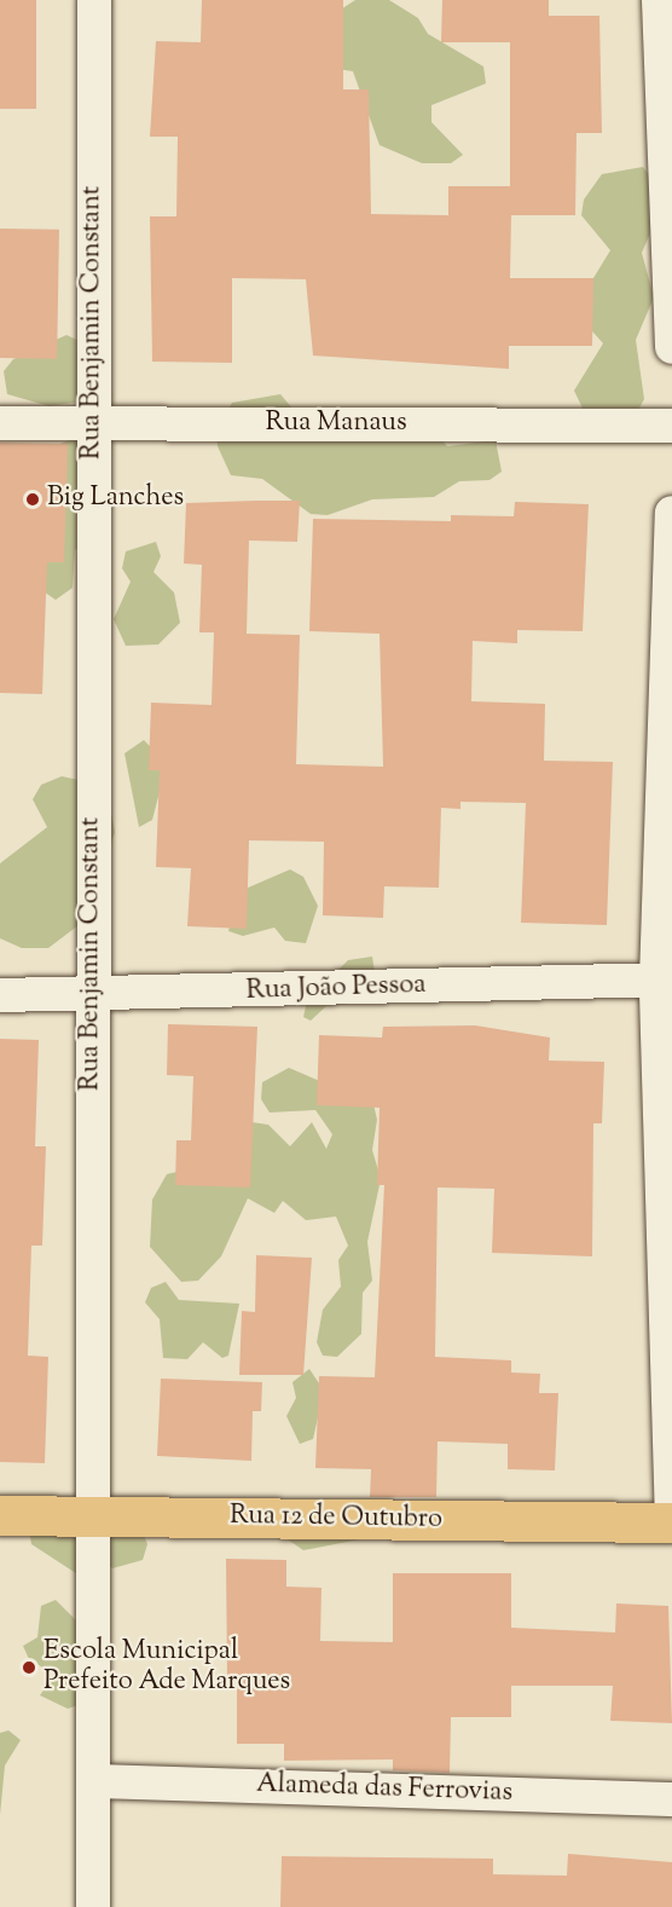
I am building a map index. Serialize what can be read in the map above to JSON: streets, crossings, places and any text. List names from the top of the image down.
{
  "streets": {
    "main road": ["Rua 12 de Outubro"],
    "street": [
      "Rua Benjamin Constant",
      "Rua Manaus",
      "Rua João Pessoa",
      "Alameda das Ferrovias"
    ]
  },
  "crossings": [
    ["Rua Benjamin Constant", "Rua Manaus"],
    ["Rua Benjamin Constant", "Rua João Pessoa"],
    ["Rua Benjamin Constant", "Rua 12 de Outubro"],
    ["Rua Benjamin Constant", "Alameda das Ferrovias"]
  ],
  "places": ["Big Lanches", "Escola Municipal Prefeito Ade Marques"]
}
